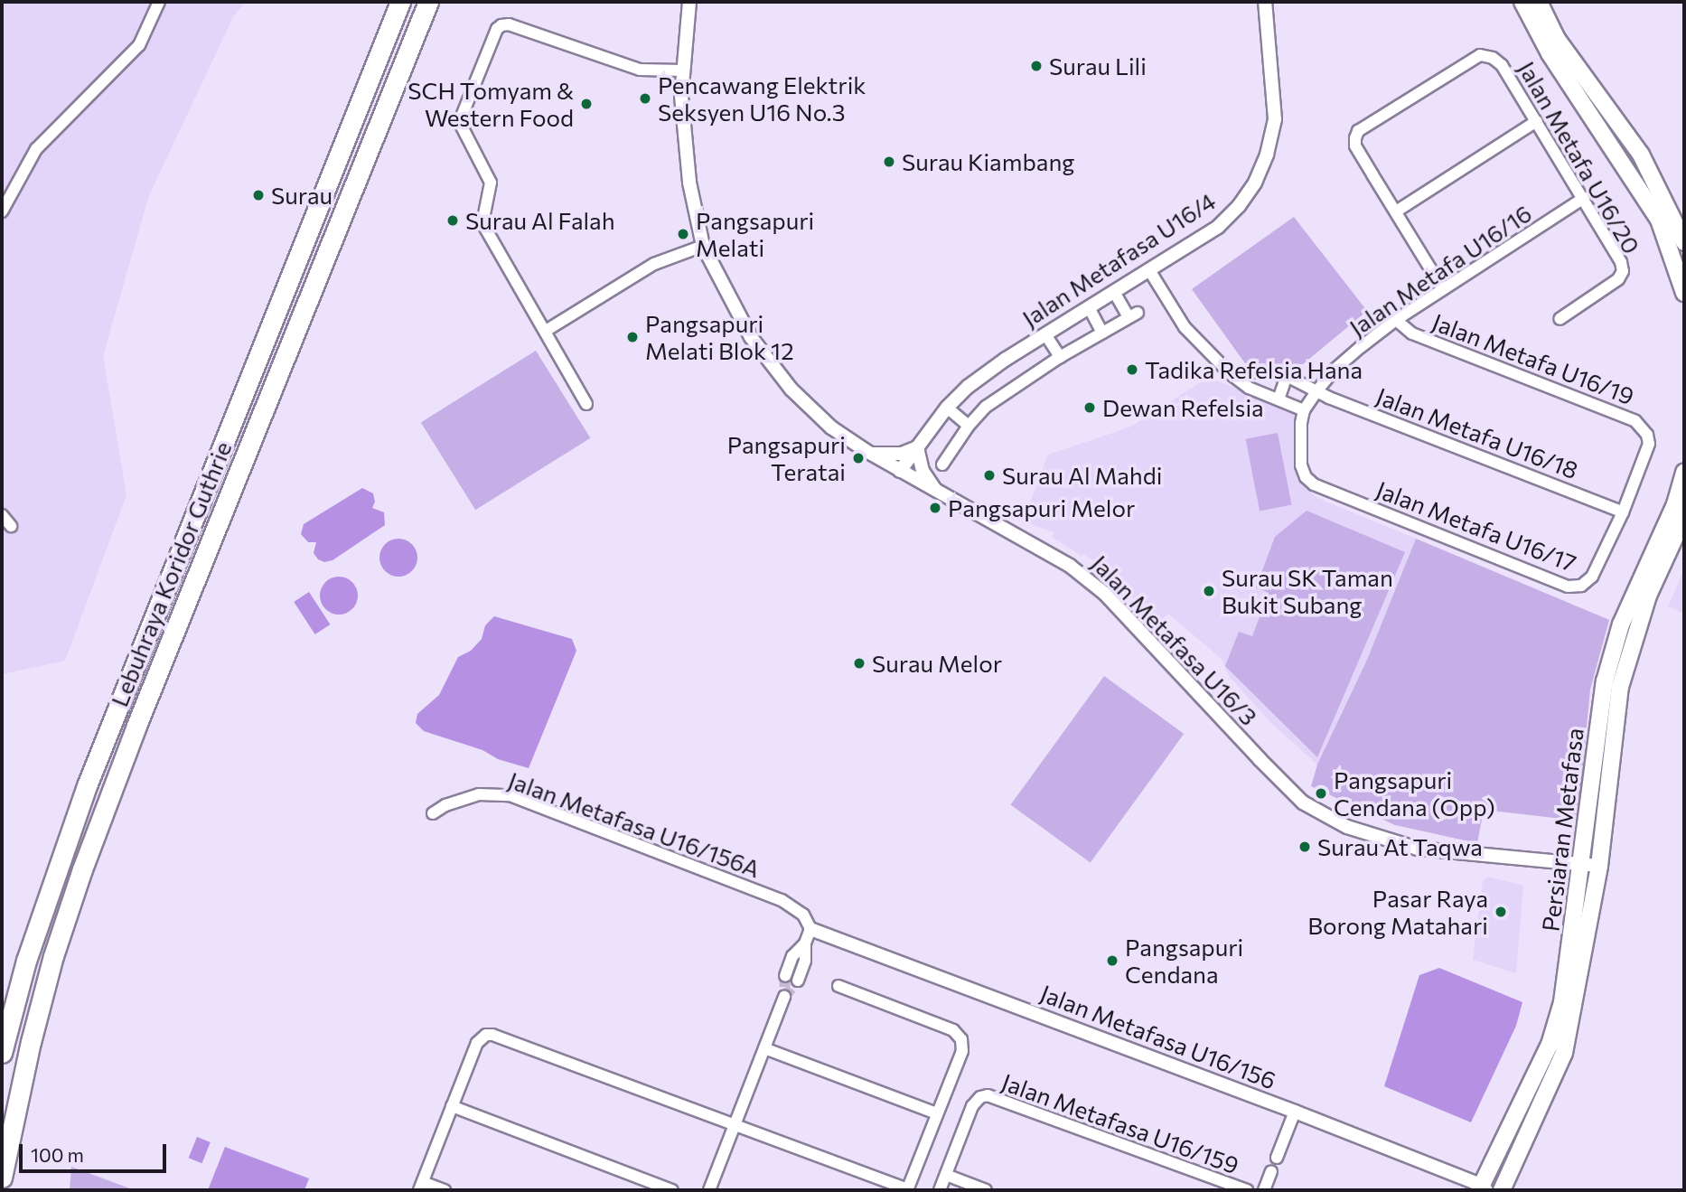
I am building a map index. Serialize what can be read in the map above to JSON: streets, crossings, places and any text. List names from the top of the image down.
{
  "streets": {
    "highway": ["Lebuhraya Koridor Guthrie"],
    "main road": ["Persiaran Metafasa"],
    "street": [
      "Jalan Metafa U16/20",
      "Jalan Metafasa U16/4",
      "Jalan Metafa U16/16",
      "Jalan Metafa U16/19",
      "Jalan Metafa U16/18",
      "Jalan Metafa U16/17",
      "Jalan Metafasa U16/3",
      "Jalan Metafasa U16/156A",
      "Jalan Metafasa U16/156",
      "Jalan Metafasa U16/159"
    ]
  },
  "crossings": [
    ["Jalan Metafa U16/20", "Jalan Metafa U16/16"],
    ["Jalan Metafasa U16/4", "Jalan Metafasa U16/3"],
    ["Jalan Metafa U16/16", "Jalan Metafa U16/19"],
    ["Jalan Metafa U16/16", "Jalan Metafa U16/18"],
    ["Jalan Metafa U16/16", "Jalan Metafa U16/17"],
    ["Jalan Metafa U16/19", "Jalan Metafa U16/18"],
    ["Jalan Metafa U16/19", "Jalan Metafa U16/17"],
    ["Jalan Metafa U16/18", "Jalan Metafa U16/17"],
    ["Jalan Metafasa U16/3", "Persiaran Metafasa"],
    ["Jalan Metafasa U16/156A", "Jalan Metafasa U16/156"],
    ["Persiaran Metafasa", "Jalan Metafasa U16/156"]
  ],
  "places": [
    "Surau Lili",
    "Pencawang Elektrik Seksyen U16 No.3",
    "SCH Tomyam & Western Food",
    "Surau Kiambang",
    "Surau",
    "Surau Al Falah",
    "Pangsapuri Melati",
    "Pangsapuri Melati Blok 12",
    "Tadika Refelsia Hana",
    "Dewan Refelsia",
    "Pangsapuri Teratai",
    "Surau Al Mahdi",
    "Pangsapuri Melor",
    "Surau SK Taman Bukit Subang",
    "Surau Melor",
    "Pangsapuri Cendana (Opp)",
    "Surau At Taqwa",
    "Pasar Raya Borong Matahari",
    "Pangsapuri Cendana"
  ],
  "scale_bar": "100 m"
}
